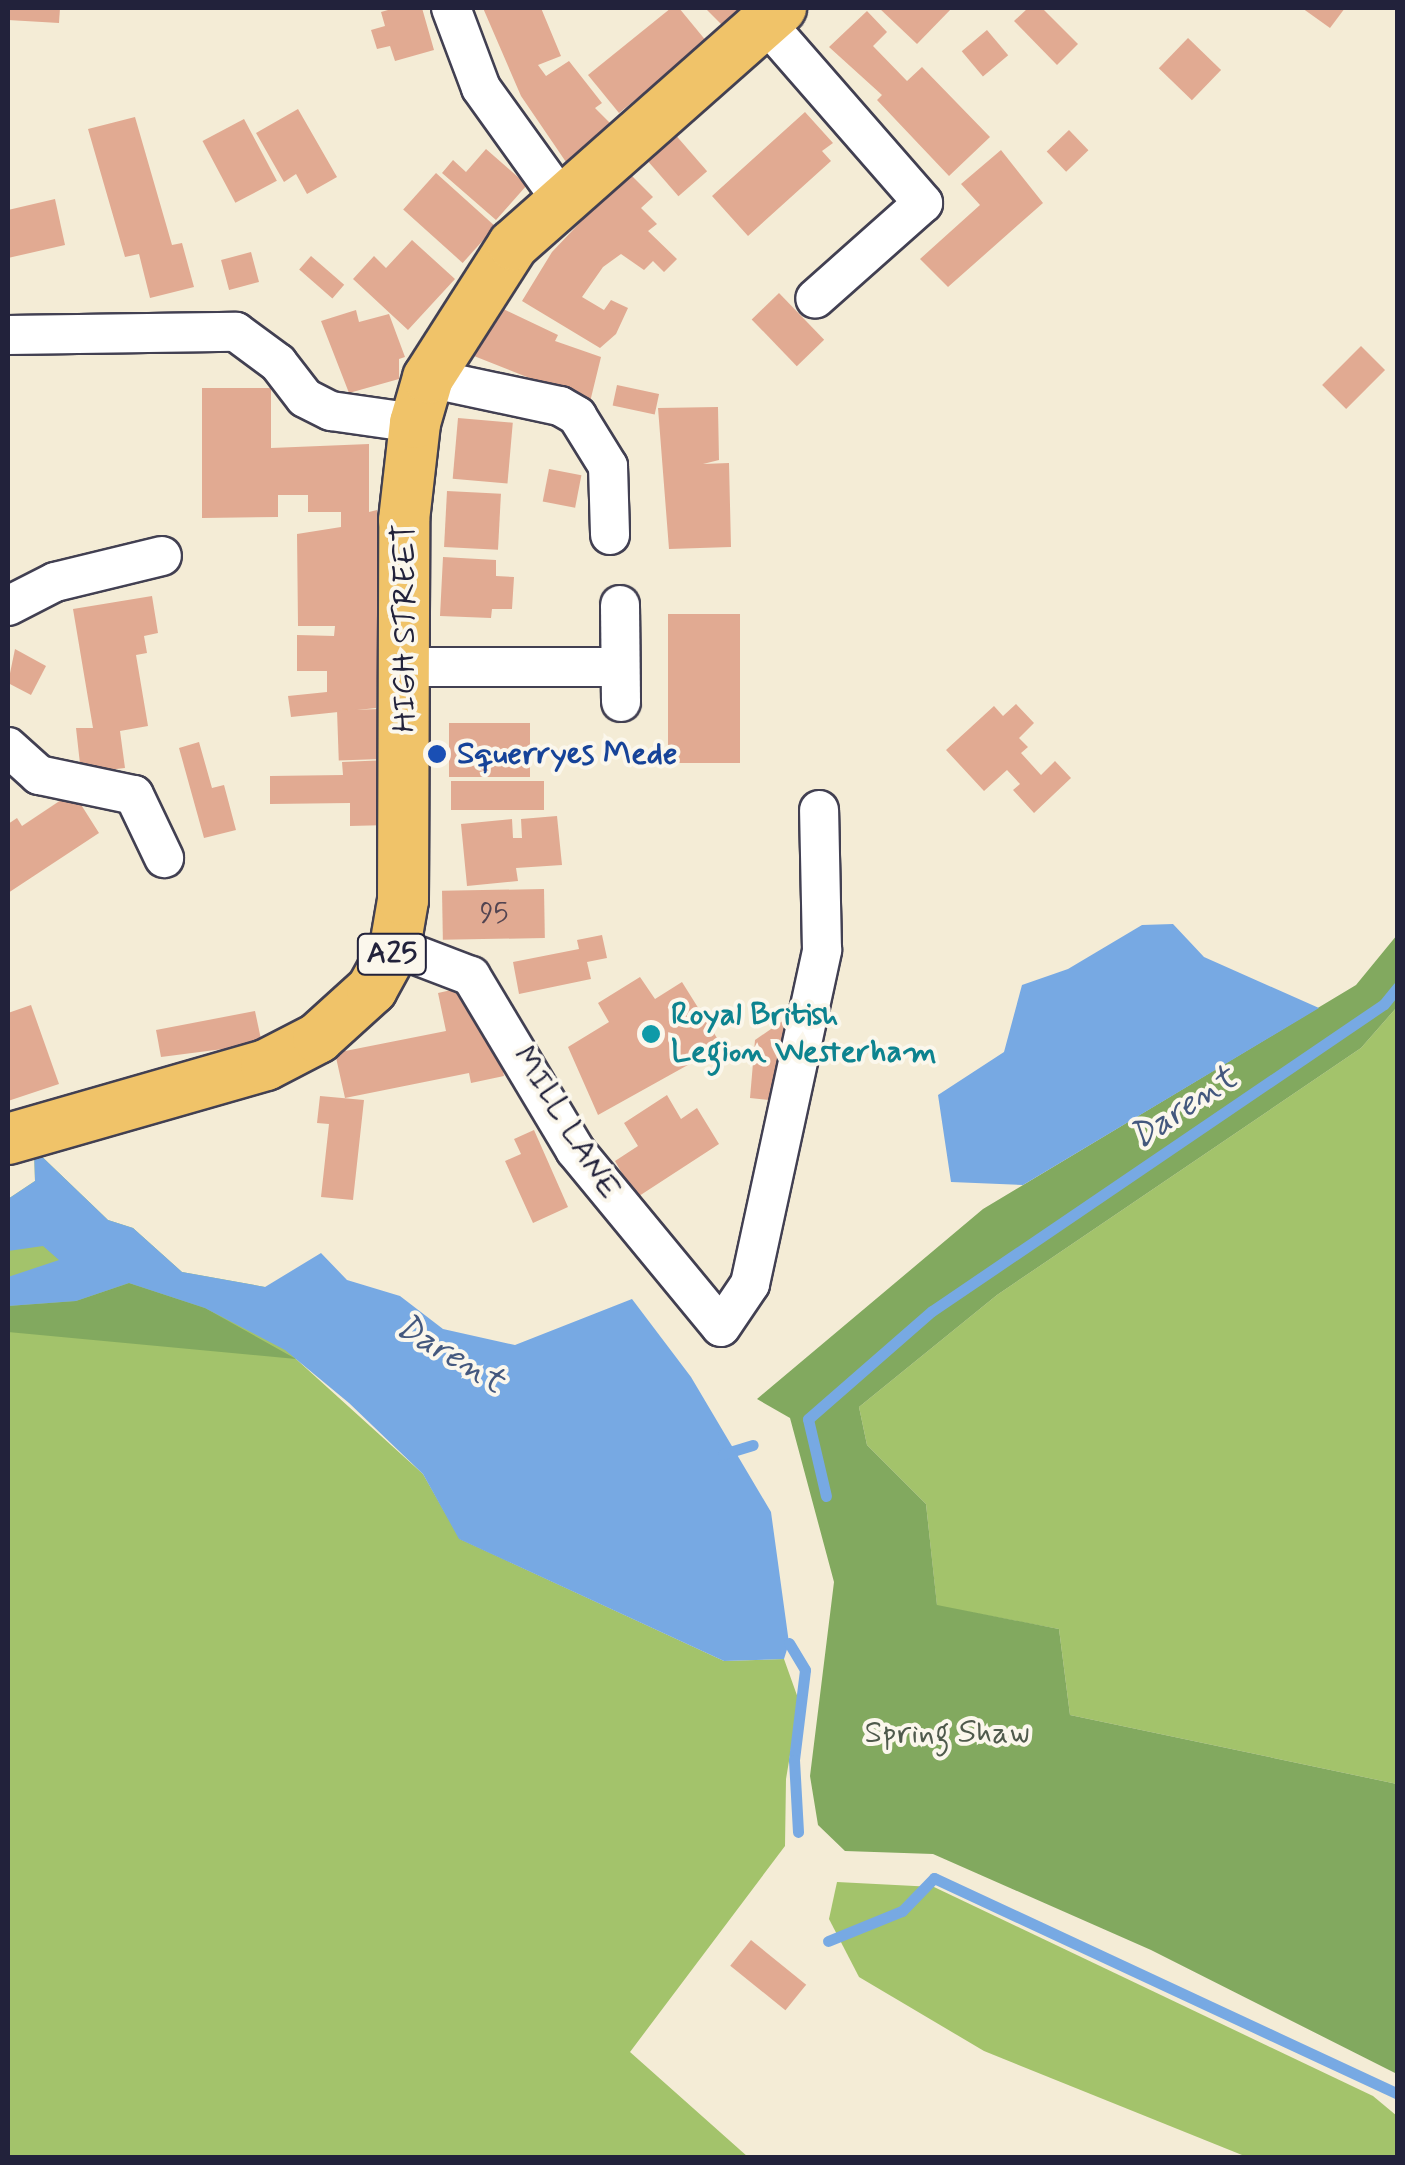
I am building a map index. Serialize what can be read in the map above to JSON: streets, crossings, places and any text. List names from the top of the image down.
{
  "streets": {
    "main road": ["HIGH STREET", "A25"],
    "street": ["MILL LANE"]
  },
  "crossings": [
    ["HIGH STREET", "MILL LANE"]
  ],
  "water": ["Darent"],
  "parks": ["Spring Shaw"],
  "places": ["Squerryes Mede", "Royal British Legion Westerham"],
  "house_numbers": ["95"]
}
